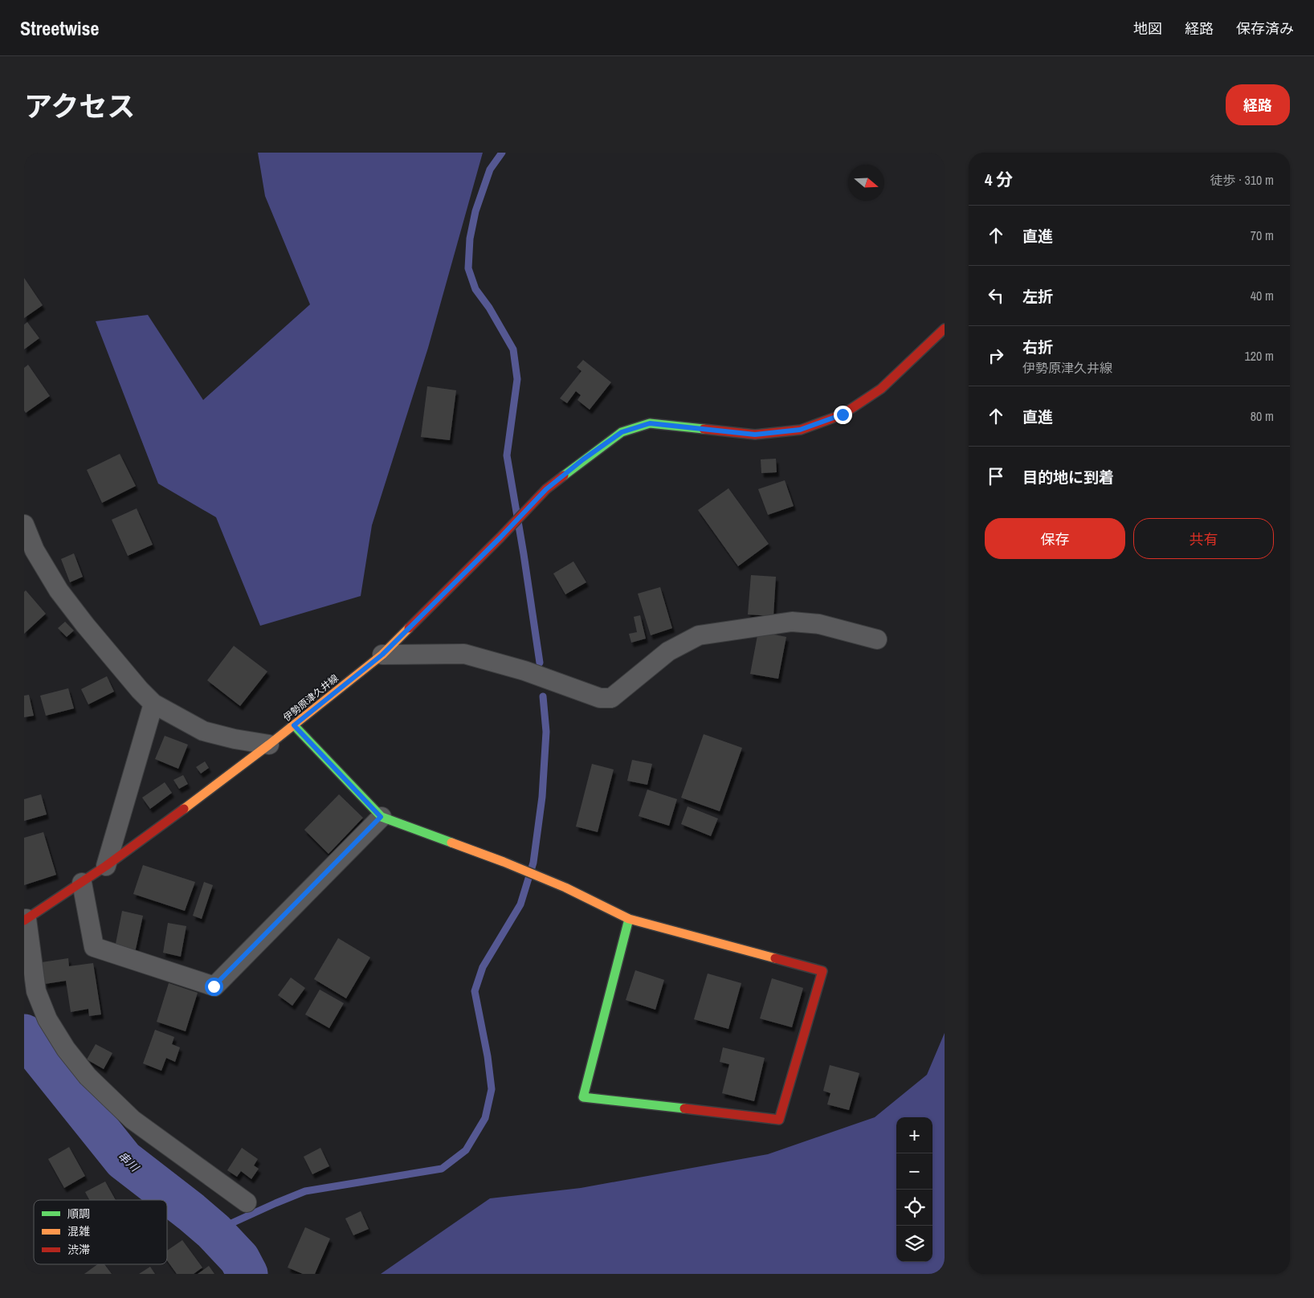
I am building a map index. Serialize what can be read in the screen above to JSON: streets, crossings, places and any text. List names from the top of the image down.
{
  "streets": {
    "main road": ["伊勢原津久井線"]
  },
  "water": ["串川"],
  "legend": ["順調", "混雑", "渋滞"],
  "north": "right",
  "page": {
    "header": "Streetwise",
    "nav": ["地図", "経路", "保存済み"],
    "title": "アクセス",
    "buttons": [
      "経路",
      ["保存", "共有"]
    ],
    "heading": ["4 分", "徒歩 · 310 m"],
    "list": [
      ["直進", "70 m"],
      ["左折", "40 m"],
      ["右折", "伊勢原津久井線", "120 m"],
      ["直進", "80 m"],
      "目的地に到着"
    ],
    "map_buttons": ["+", "−"]
  }
}
